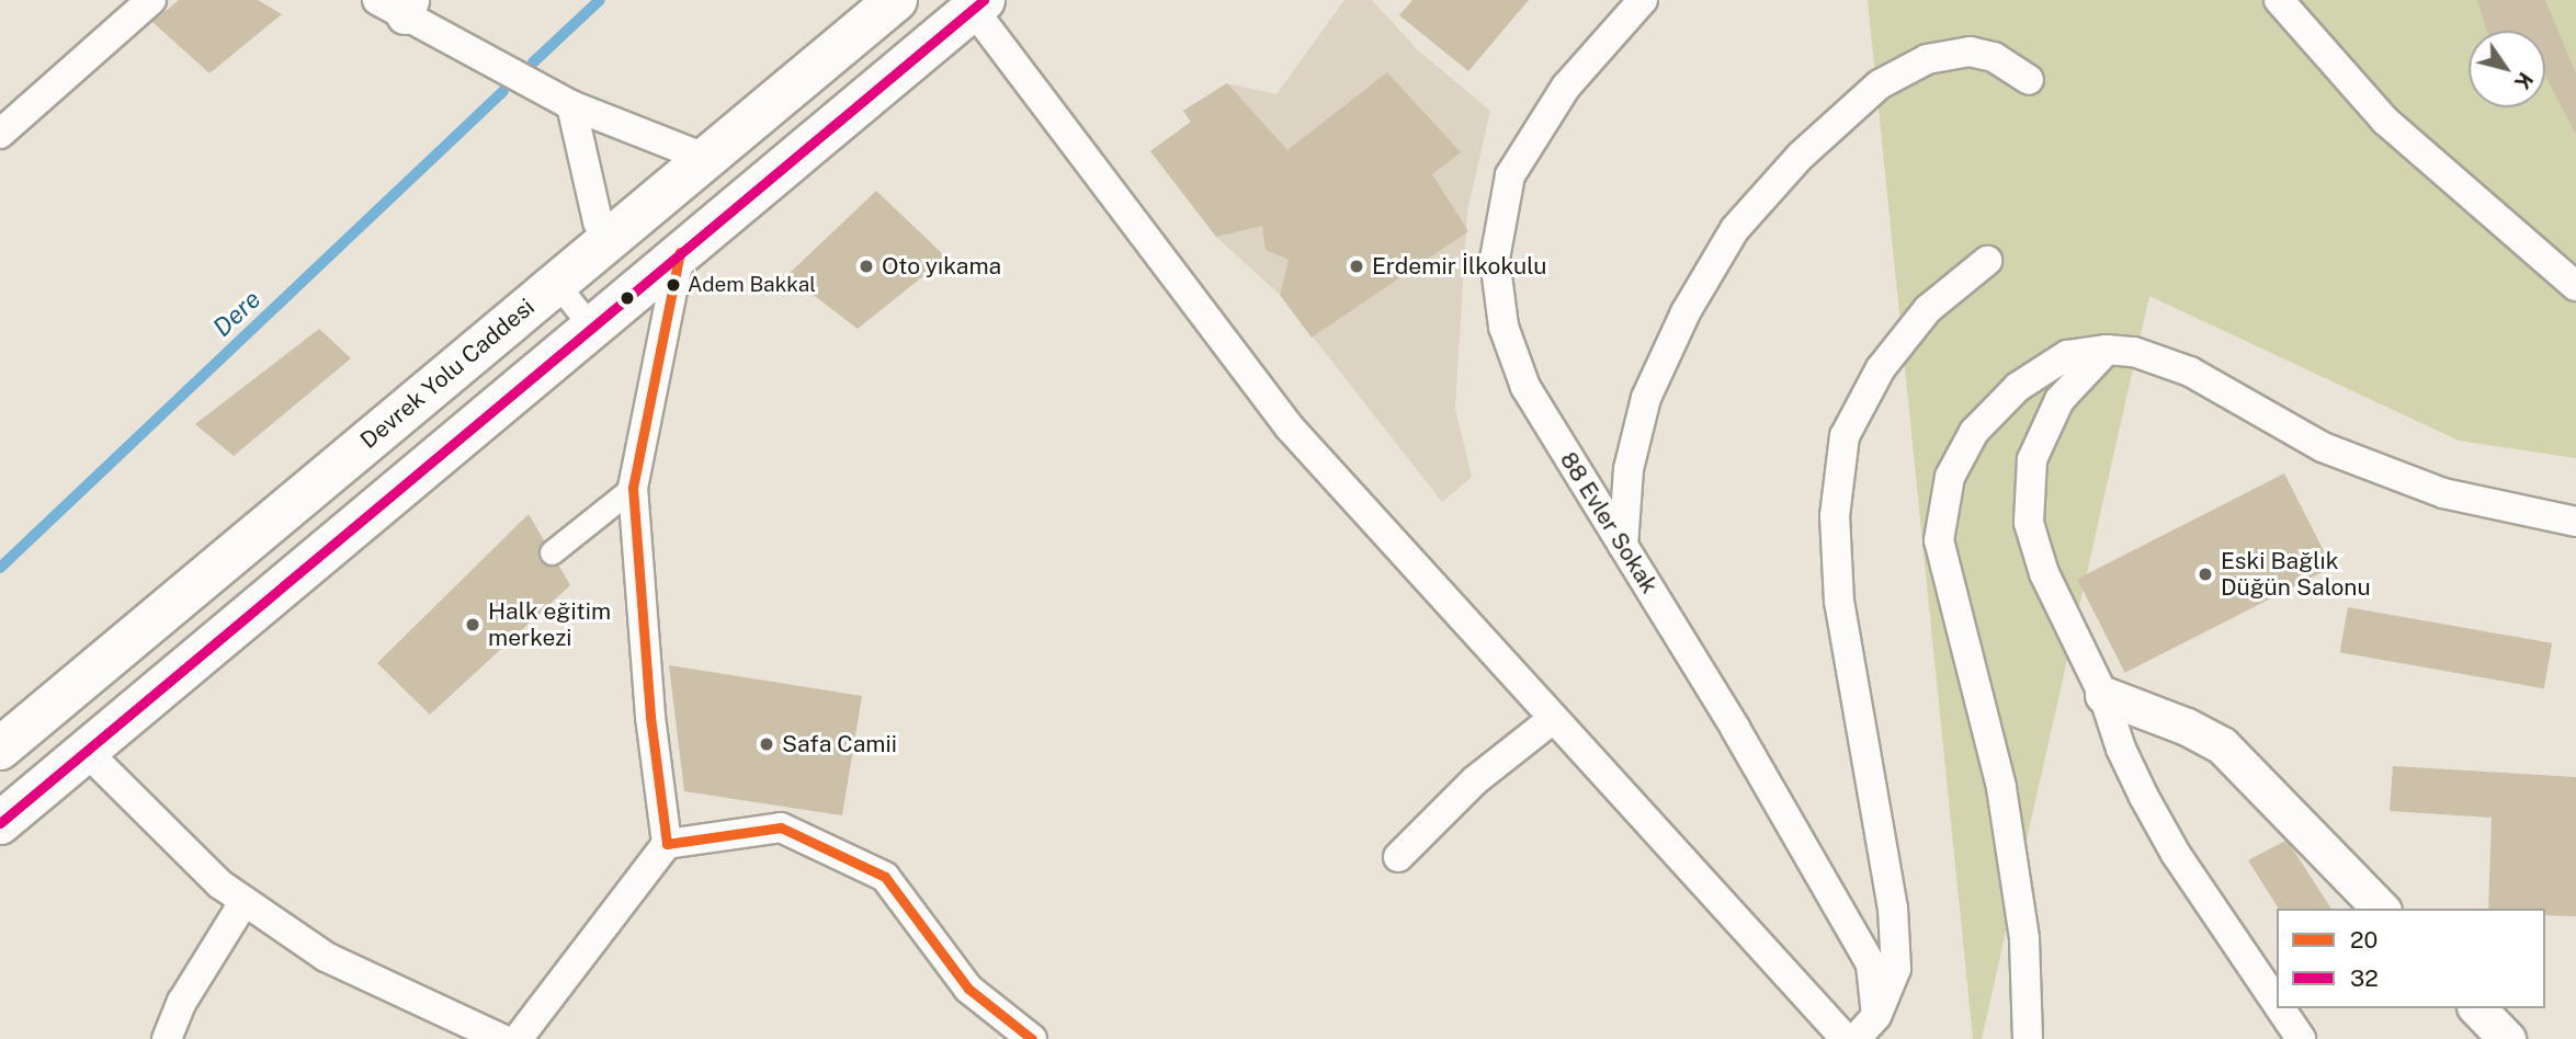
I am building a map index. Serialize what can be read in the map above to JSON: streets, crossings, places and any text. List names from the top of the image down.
{
  "streets": {
    "highway": ["Devrek Yolu Caddesi"],
    "street": ["88 Evler Sokak"]
  },
  "water": ["Dere"],
  "places": [
    "Oto yıkama",
    "Erdemir İlkokulu",
    "Adem Bakkal",
    "Eski Bağlık Düğün Salonu",
    "Halk eğitim merkezi",
    "Safa Camii"
  ],
  "lines": ["transit line 32", "transit line 20"],
  "legend": ["20", "32"],
  "north": "bottom right"
}
